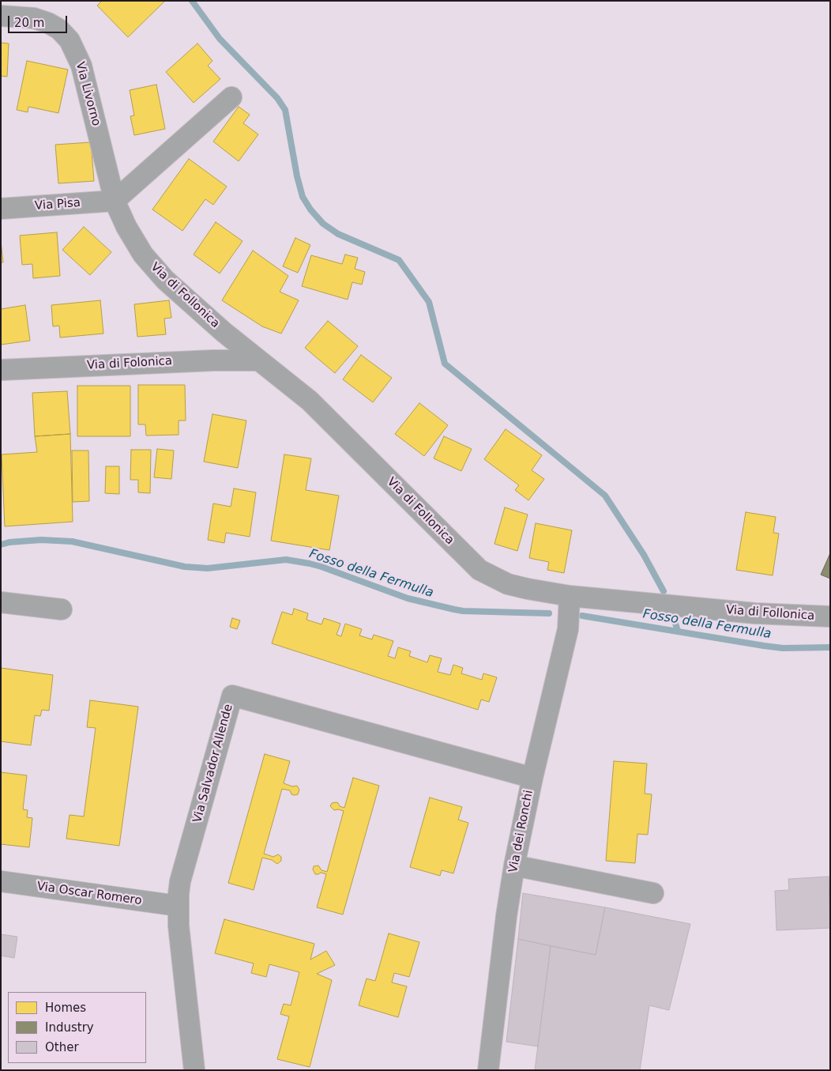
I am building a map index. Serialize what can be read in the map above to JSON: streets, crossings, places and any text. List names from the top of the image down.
{
  "streets": {
    "street": [
      "Via Livorno",
      "Via Pisa",
      "Via di Follonica",
      "Via di Folonica",
      "Via Salvador Allende",
      "Via dei Ronchi",
      "Via Oscar Romero"
    ]
  },
  "crossings": [
    ["Via Livorno", "Via Pisa"],
    ["Via Livorno", "Via di Follonica"],
    ["Via Pisa", "Via di Follonica"],
    ["Via di Follonica", "Via di Folonica"],
    ["Via di Follonica", "Via dei Ronchi"],
    ["Via Salvador Allende", "Via dei Ronchi"],
    ["Via Salvador Allende", "Via Oscar Romero"]
  ],
  "water": ["Fosso della Fermulla"],
  "legend": ["Homes", "Industry", "Other"],
  "scale_bar": "20 m"
}
